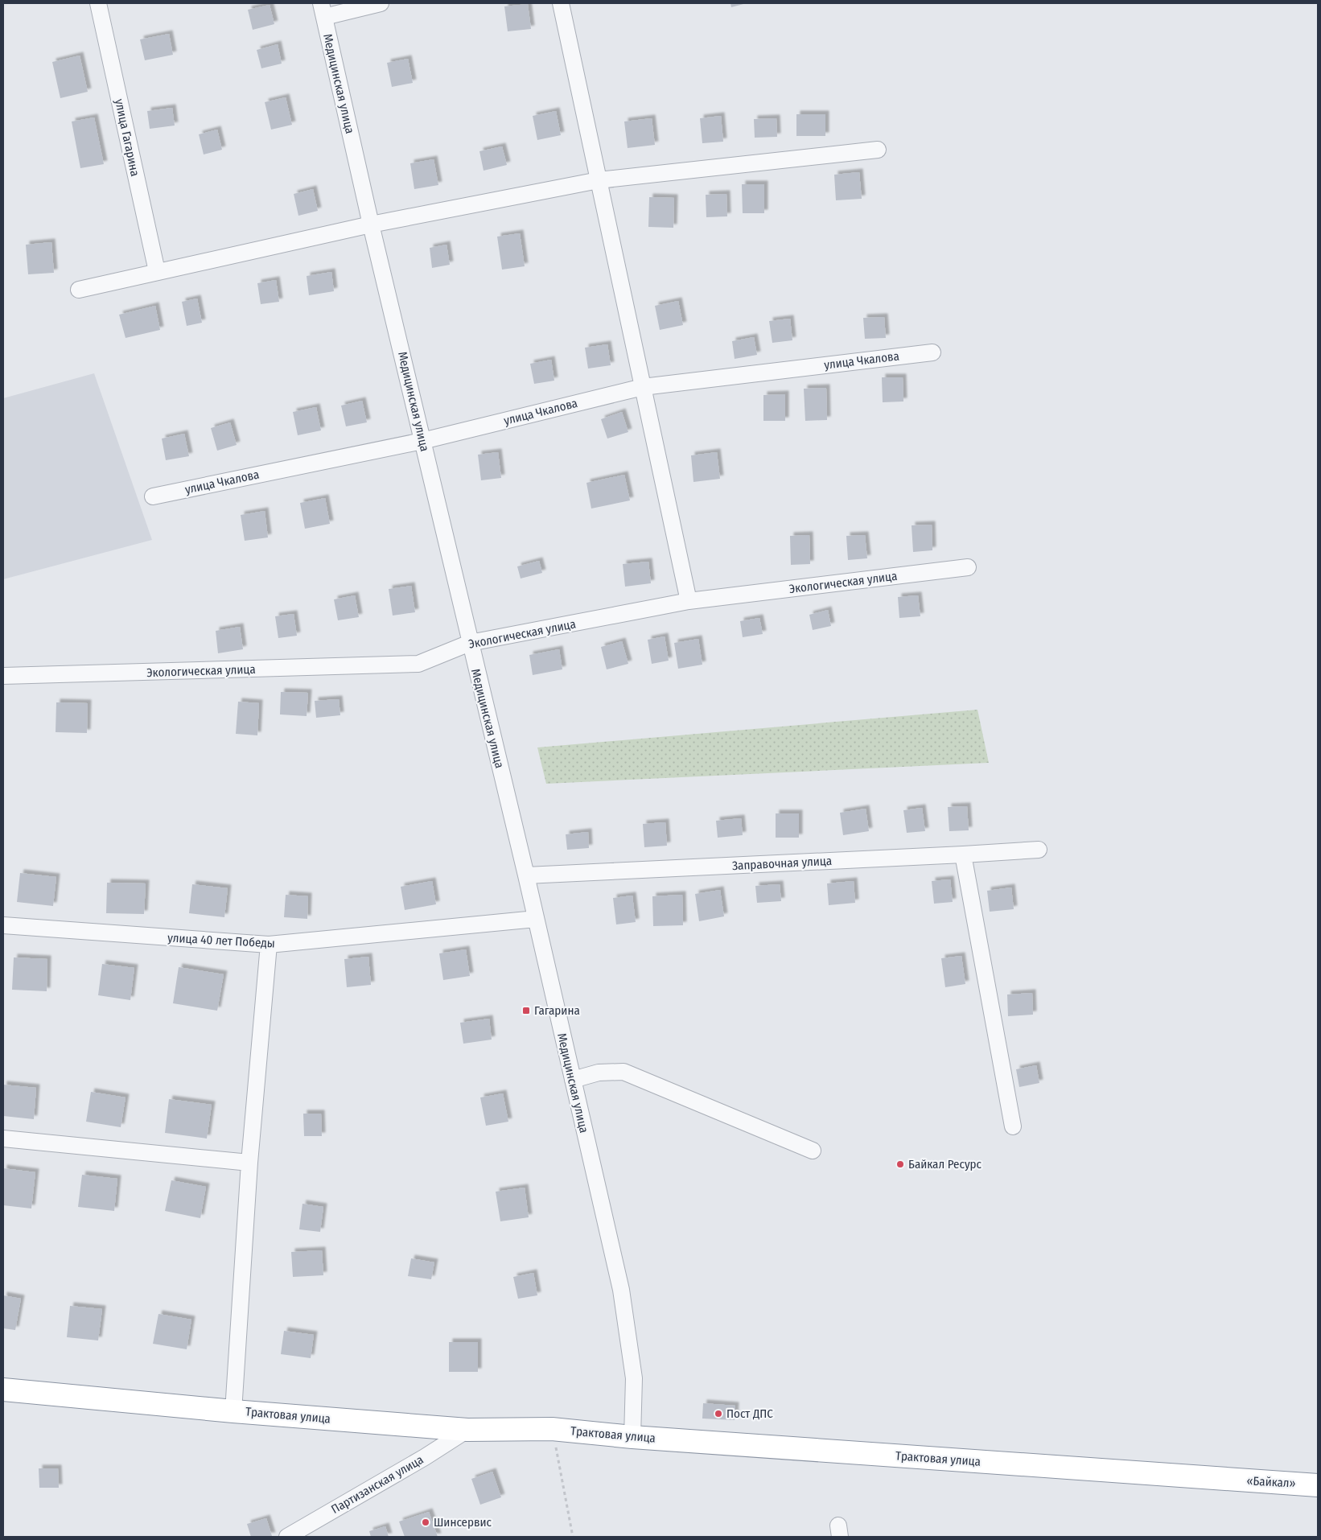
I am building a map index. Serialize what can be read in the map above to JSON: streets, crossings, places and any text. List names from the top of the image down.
{
  "streets": {
    "highway": ["Трактовая улица", "«Байкал»"],
    "street": [
      "Медицинская улица",
      "улица Гагарина",
      "улица Чкалова",
      "Экологическая улица",
      "Заправочная улица",
      "улица 40 лет Победы",
      "Партизанская улица"
    ]
  },
  "crossings": [
    ["Медицинская улица", "улица Чкалова"],
    ["Медицинская улица", "Экологическая улица"],
    ["Медицинская улица", "Заправочная улица"],
    ["Медицинская улица", "улица 40 лет Победы"],
    ["Медицинская улица", "Трактовая улица"],
    ["Трактовая улица", "«Байкал»"],
    ["Трактовая улица", "Партизанская улица"]
  ],
  "places": {
    "transit": ["Гагарина"],
    "other": ["Байкал Ресурс", "Пост ДПС", "Шинсервис"]
  }
}
